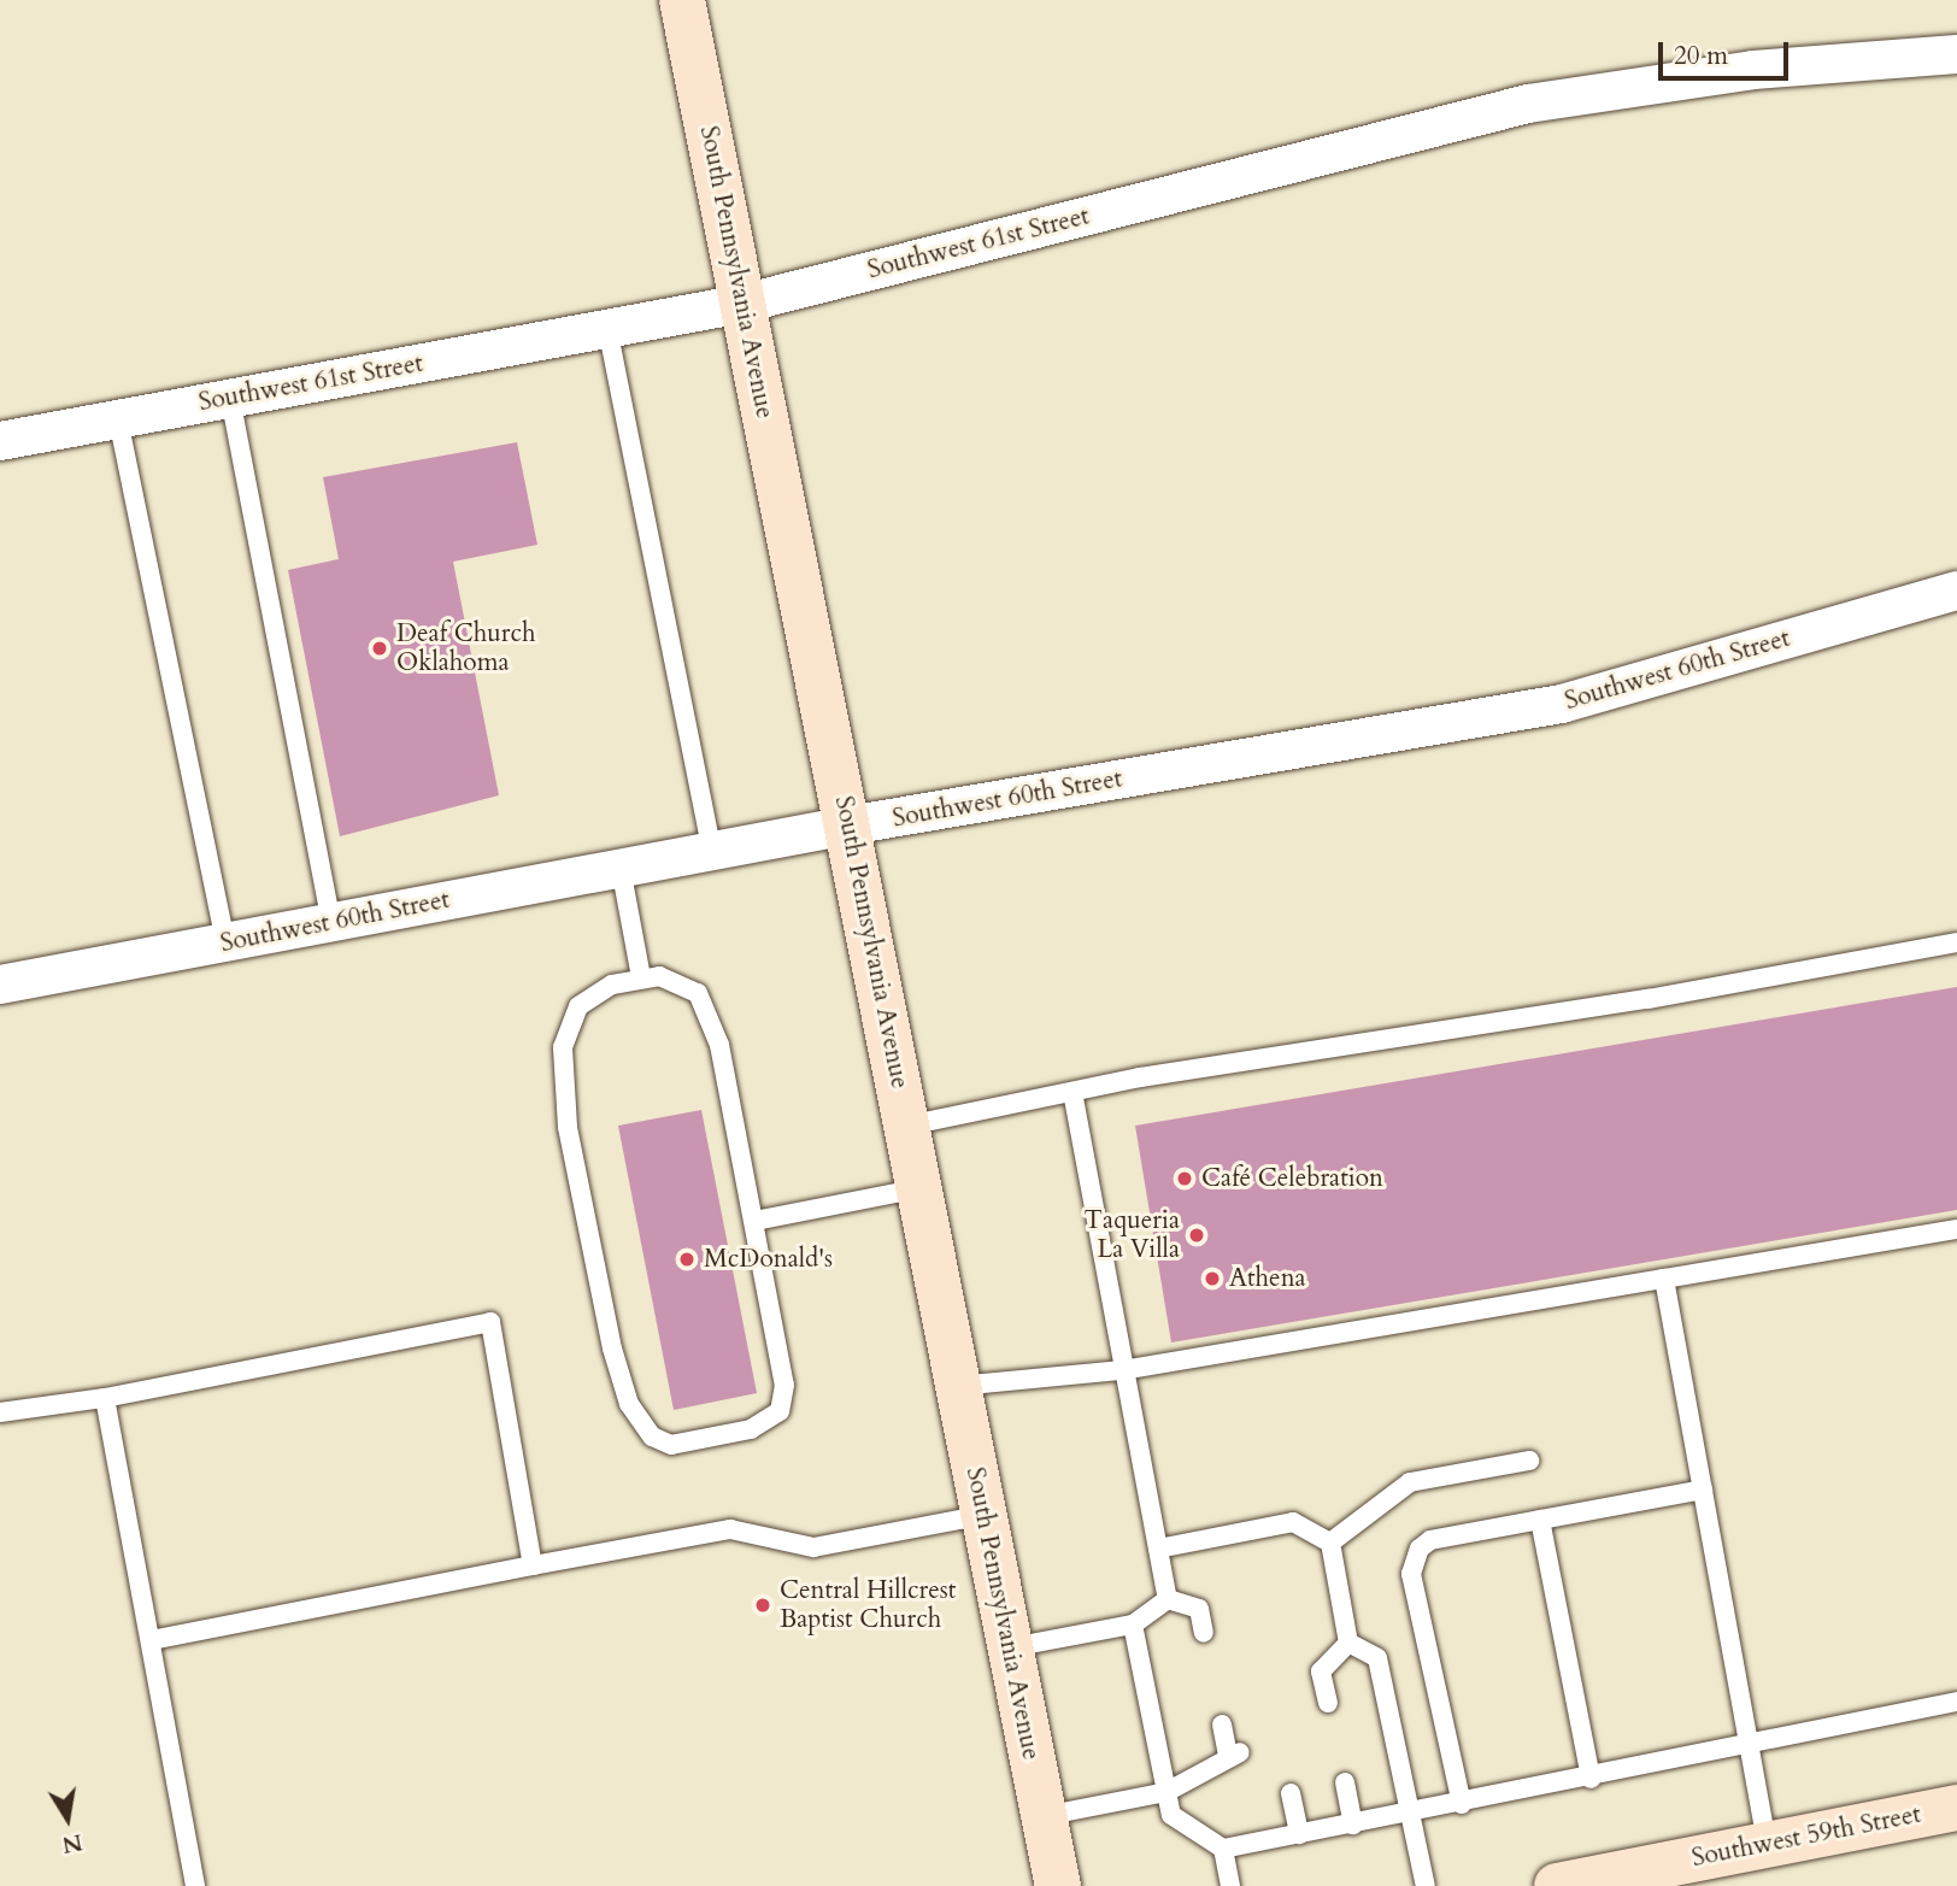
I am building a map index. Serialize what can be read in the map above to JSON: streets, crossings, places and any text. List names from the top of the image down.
{
  "streets": {
    "main road": ["South Pennsylvania Avenue", "Southwest 59th Street"],
    "street": ["Southwest 61st Street", "Southwest 60th Street"]
  },
  "crossings": [
    ["Southwest 61st Street", "South Pennsylvania Avenue"],
    ["South Pennsylvania Avenue", "Southwest 60th Street"]
  ],
  "places": [
    "Deaf Church Oklahoma",
    "Café Celebration",
    "Taqueria La Villa",
    "McDonald's",
    "Athena",
    "Central Hillcrest Baptist Church"
  ],
  "scale_bar": "20 m",
  "north": "bottom"
}
